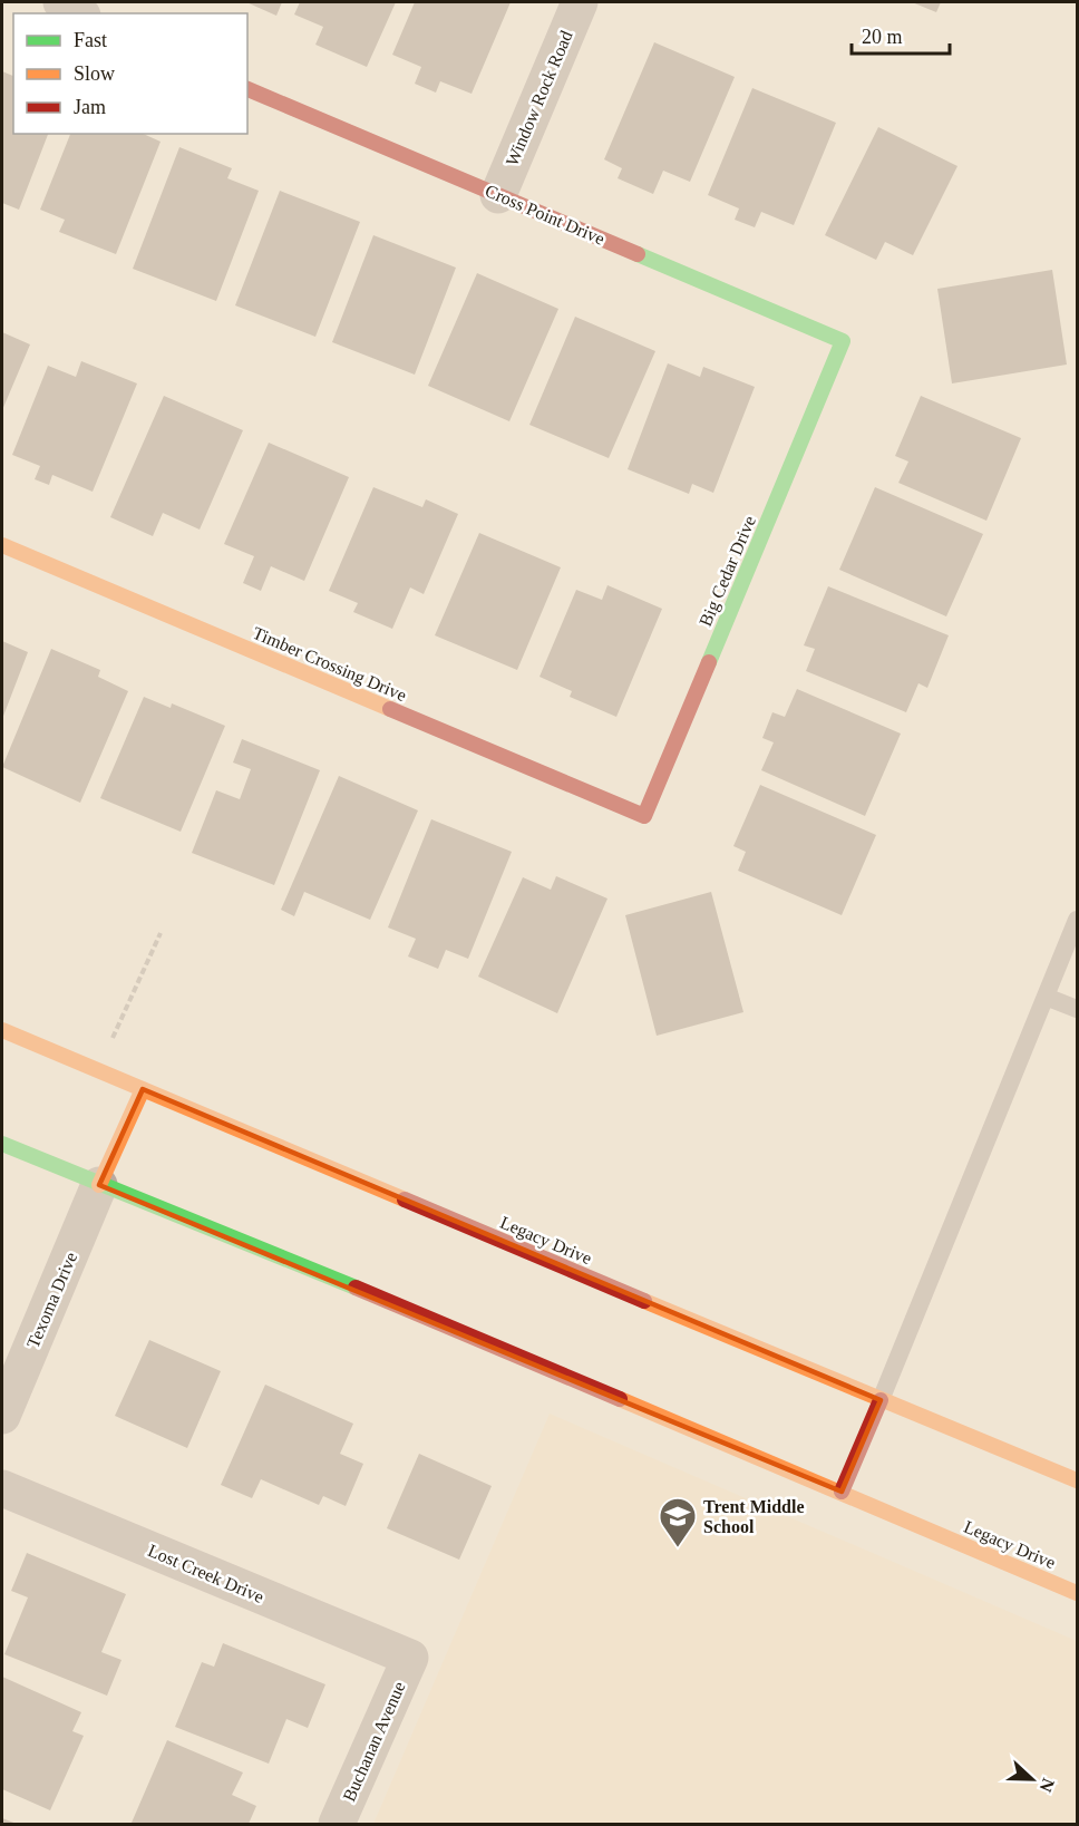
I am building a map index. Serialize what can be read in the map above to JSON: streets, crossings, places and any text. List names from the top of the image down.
{
  "streets": {
    "main road": [
      "Cross Point Drive",
      "Big Cedar Drive",
      "Timber Crossing Drive",
      "Legacy Drive"
    ],
    "street": [
      "Window Rock Road",
      "Texoma Drive",
      "Lost Creek Drive",
      "Buchanan Avenue"
    ]
  },
  "crossings": [
    ["Window Rock Road", "Cross Point Drive"],
    ["Cross Point Drive", "Big Cedar Drive"],
    ["Big Cedar Drive", "Timber Crossing Drive"],
    ["Legacy Drive", "Texoma Drive"],
    ["Lost Creek Drive", "Buchanan Avenue"]
  ],
  "places": {
    "school or university": ["Trent Middle School"]
  },
  "legend": ["Fast", "Slow", "Jam"],
  "scale_bar": "20 m",
  "north": "right"
}
